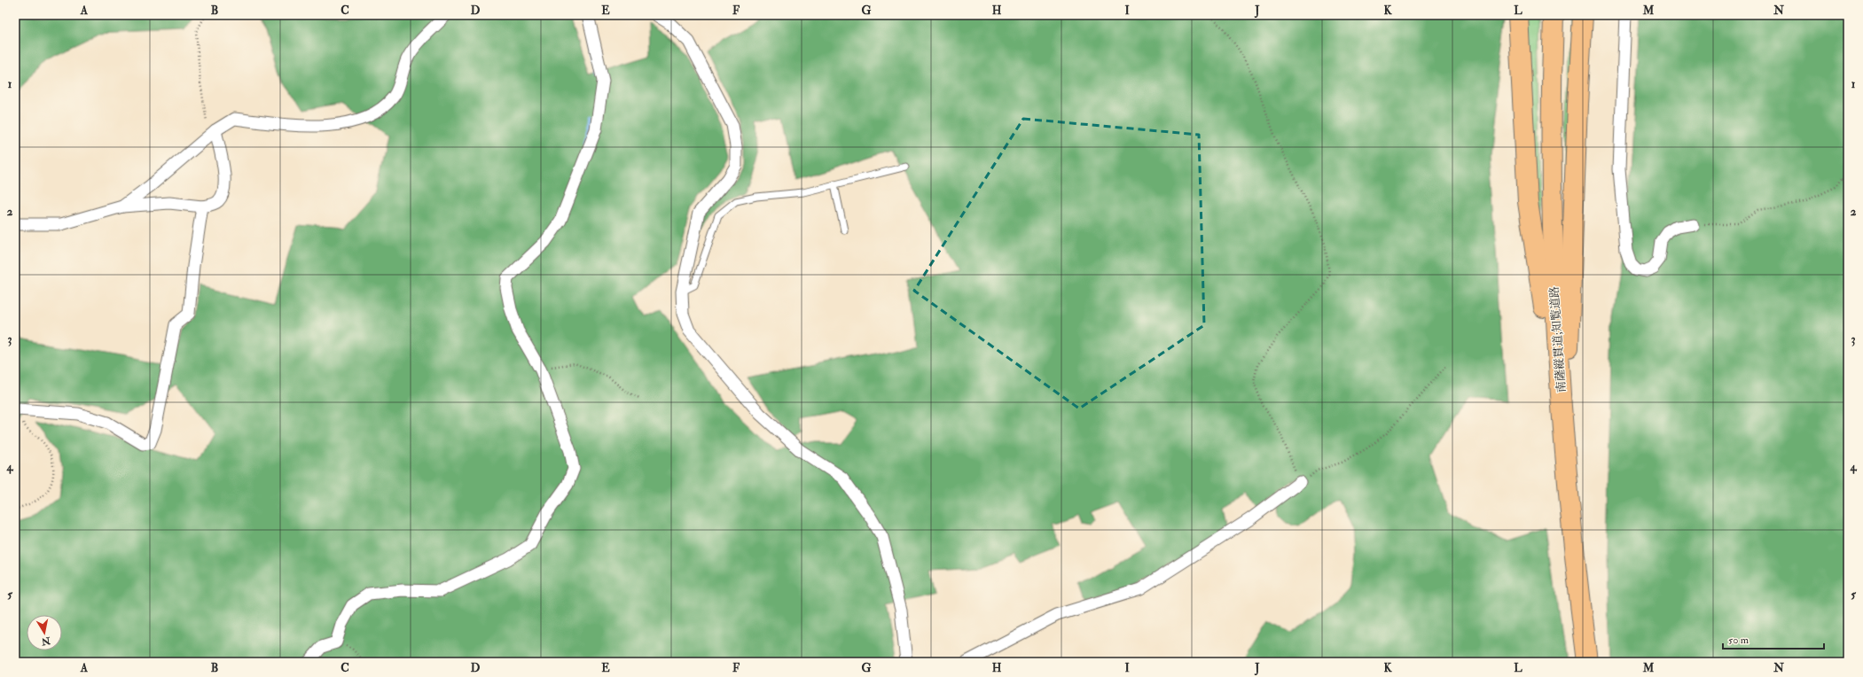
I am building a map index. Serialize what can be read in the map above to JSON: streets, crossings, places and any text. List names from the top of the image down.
{
  "streets": {
    "highway": ["南薩縦貫道;知覧道路"]
  },
  "scale_bar": "50 m",
  "north": "bottom",
  "grid": {
    "columns": [
      "A",
      "B",
      "C",
      "D",
      "E",
      "F",
      "G",
      "H",
      "I",
      "J",
      "K",
      "L",
      "M",
      "N"
    ],
    "rows": [
      "1",
      "2",
      "3",
      "4",
      "5"
    ]
  }
}
